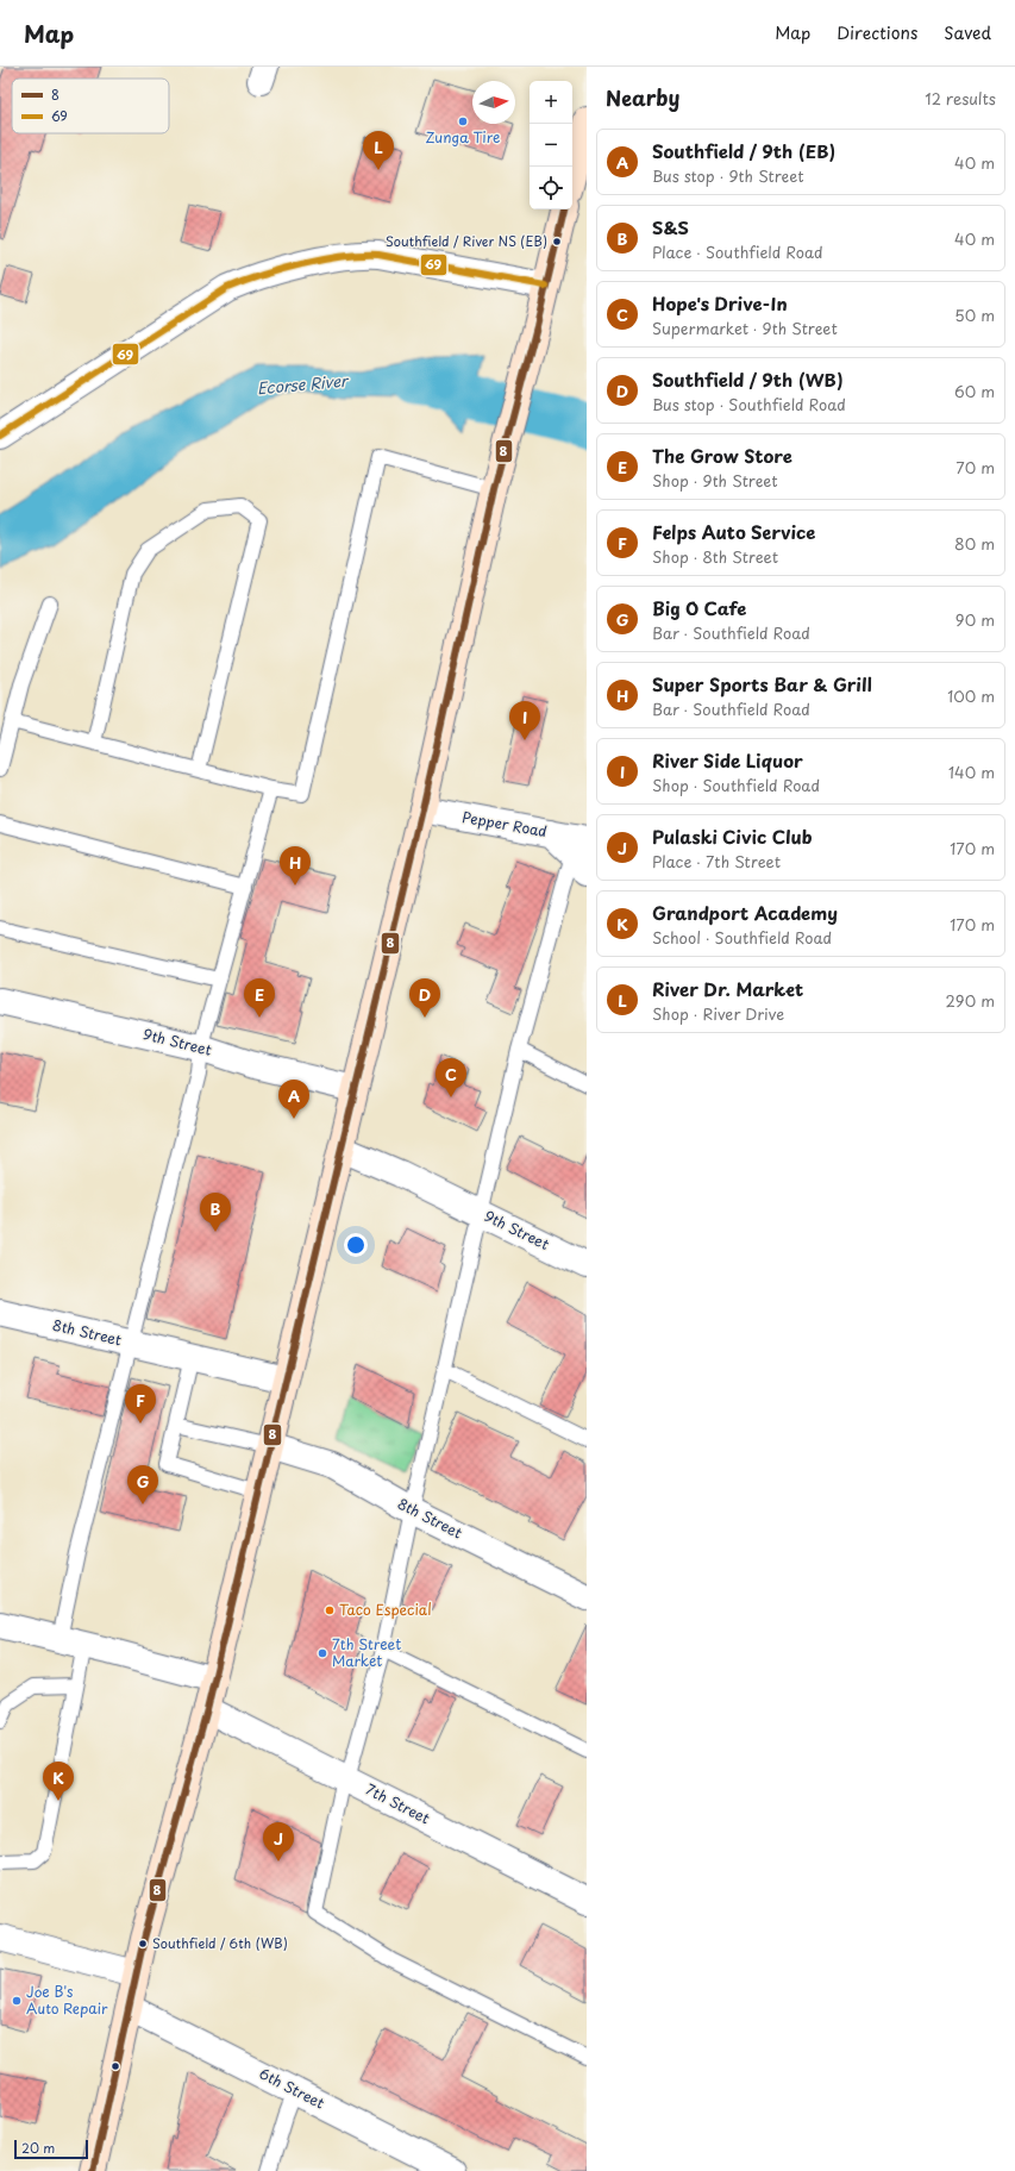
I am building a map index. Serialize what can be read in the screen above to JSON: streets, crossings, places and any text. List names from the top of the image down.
{
  "streets": {
    "street": [
      "Pepper Road",
      "9th Street",
      "8th Street",
      "7th Street",
      "6th Street"
    ]
  },
  "water": ["Ecorse River"],
  "places": [
    "Zunga Tire",
    "Southfield / River NS (EB)",
    "Taco Especial",
    "7th Street Market",
    "Southfield / 6th (WB)",
    "Joe B's Auto Repair"
  ],
  "lines": ["transit line 8", "transit line 69"],
  "legend": ["8", "69"],
  "scale_bar": "20 m",
  "north": "right",
  "page": {
    "header": "Map",
    "nav": ["Map", "Directions", "Saved"],
    "heading": ["Nearby", "12 results"],
    "map_buttons": ["+", "−"],
    "list": [
      {
        "mark": "A",
        "name": "Southfield / 9th (EB)",
        "note": "Bus stop · 9th Street",
        "value": "40 m"
      },
      {
        "mark": "B",
        "name": "S&S",
        "note": "Place · Southfield Road",
        "value": "40 m"
      },
      {
        "mark": "C",
        "name": "Hope's Drive-In",
        "note": "Supermarket · 9th Street",
        "value": "50 m"
      },
      {
        "mark": "D",
        "name": "Southfield / 9th (WB)",
        "note": "Bus stop · Southfield Road",
        "value": "60 m"
      },
      {
        "mark": "E",
        "name": "The Grow Store",
        "note": "Shop · 9th Street",
        "value": "70 m"
      },
      {
        "mark": "F",
        "name": "Felps Auto Service",
        "note": "Shop · 8th Street",
        "value": "80 m"
      },
      {
        "mark": "G",
        "name": "Big O Cafe",
        "note": "Bar · Southfield Road",
        "value": "90 m"
      },
      {
        "mark": "H",
        "name": "Super Sports Bar & Grill",
        "note": "Bar · Southfield Road",
        "value": "100 m"
      },
      {
        "mark": "I",
        "name": "River Side Liquor",
        "note": "Shop · Southfield Road",
        "value": "140 m"
      },
      {
        "mark": "J",
        "name": "Pulaski Civic Club",
        "note": "Place · 7th Street",
        "value": "170 m"
      },
      {
        "mark": "K",
        "name": "Grandport Academy",
        "note": "School · Southfield Road",
        "value": "170 m"
      },
      {
        "mark": "L",
        "name": "River Dr. Market",
        "note": "Shop · River Drive",
        "value": "290 m"
      }
    ],
    "pins": [
      "L",
      "I",
      "H",
      "D",
      "E",
      "C",
      "A",
      "B",
      "F",
      "G",
      "K",
      "J"
    ],
    "scale": "20 m"
  }
}
